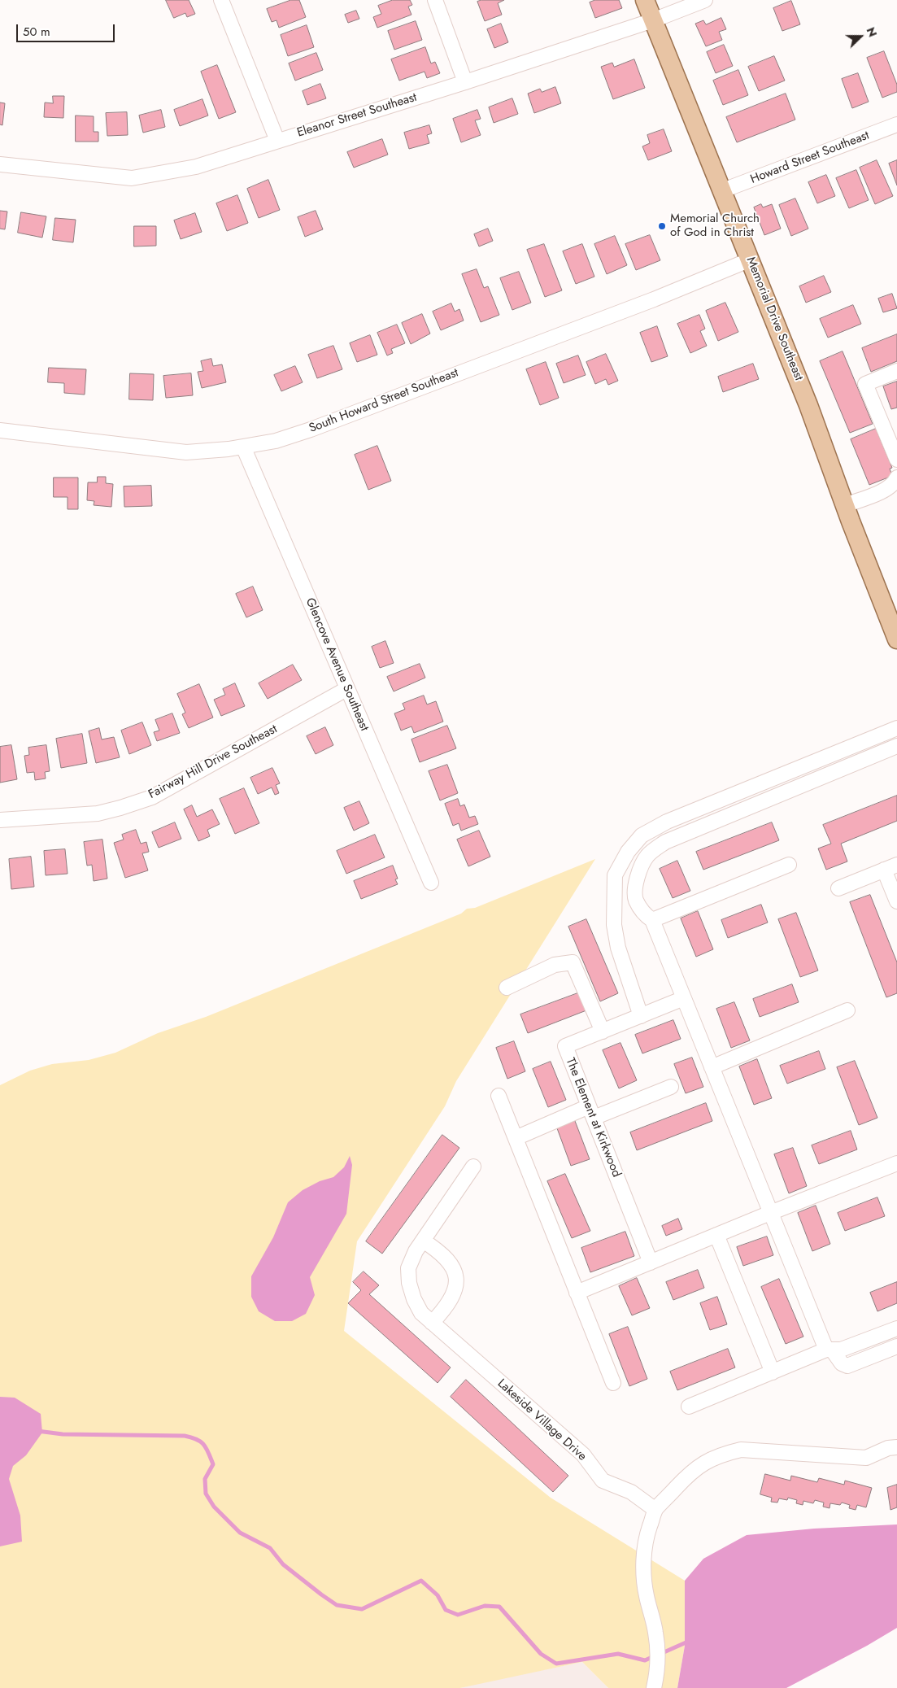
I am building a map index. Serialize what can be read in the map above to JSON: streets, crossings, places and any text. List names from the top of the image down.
{
  "streets": {
    "main road": ["Memorial Drive Southeast"],
    "street": [
      "Eleanor Street Southeast",
      "Howard Street Southeast",
      "South Howard Street Southeast",
      "Glencove Avenue Southeast",
      "Fairway Hill Drive Southeast",
      "The Element at Kirkwood",
      "Lakeside Village Drive"
    ]
  },
  "crossings": [
    ["Eleanor Street Southeast", "Memorial Drive Southeast"],
    ["Howard Street Southeast", "Memorial Drive Southeast"],
    ["Memorial Drive Southeast", "South Howard Street Southeast"],
    ["South Howard Street Southeast", "Glencove Avenue Southeast"],
    ["Glencove Avenue Southeast", "Fairway Hill Drive Southeast"]
  ],
  "places": ["Memorial Church of God in Christ"],
  "scale_bar": "50 m",
  "north": "right"
}
